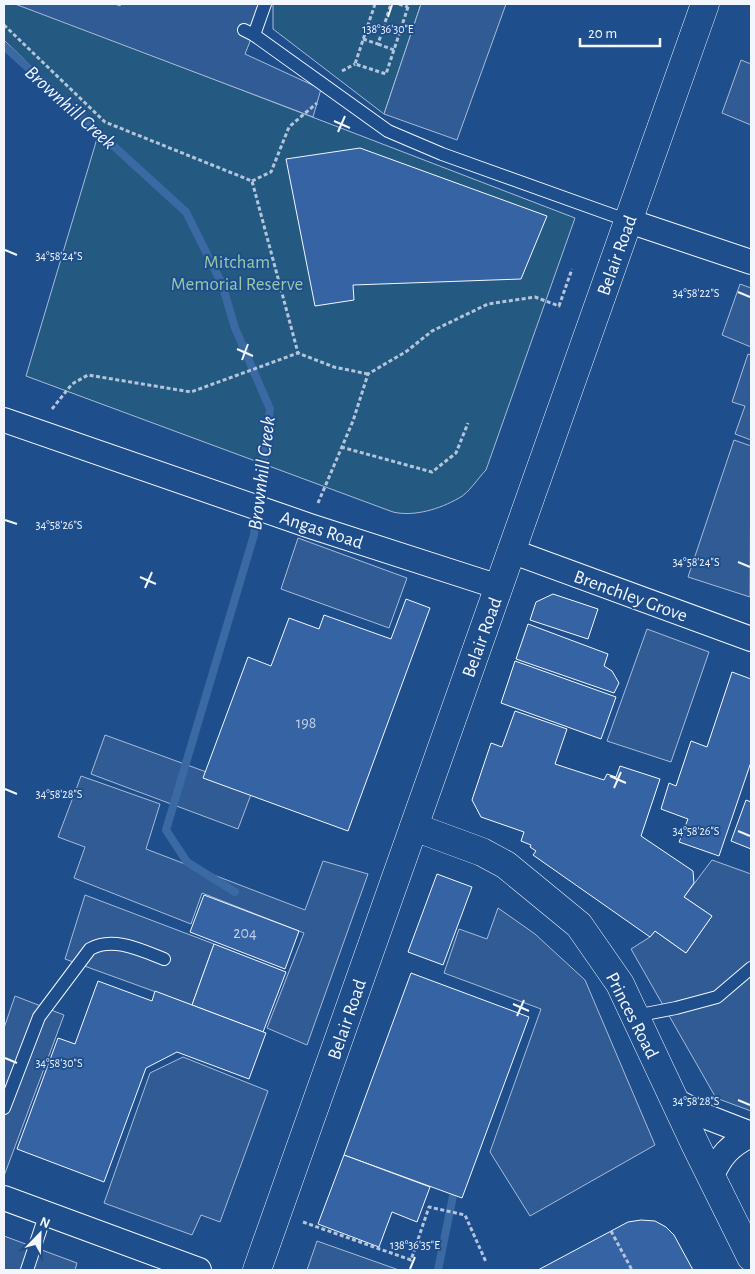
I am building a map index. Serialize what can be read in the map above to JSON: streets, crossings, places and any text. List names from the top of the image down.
{
  "streets": {
    "main road": ["Belair Road", "Princes Road"],
    "street": ["Angas Road", "Brenchley Grove"]
  },
  "crossings": [
    ["Belair Road", "Angas Road"],
    ["Belair Road", "Brenchley Grove"],
    ["Belair Road", "Princes Road"]
  ],
  "water": ["Brownhill Creek"],
  "parks": ["Mitcham Memorial Reserve"],
  "house_numbers": ["198", "204"],
  "scale_bar": "20 m",
  "north": "top right",
  "coordinates": [
    "138°36'30\"E",
    "34°58'24\"S",
    "34°58'22\"S",
    "34°58'26\"S",
    "34°58'28\"S",
    "34°58'30\"S",
    "138°36'35\"E"
  ]
}
